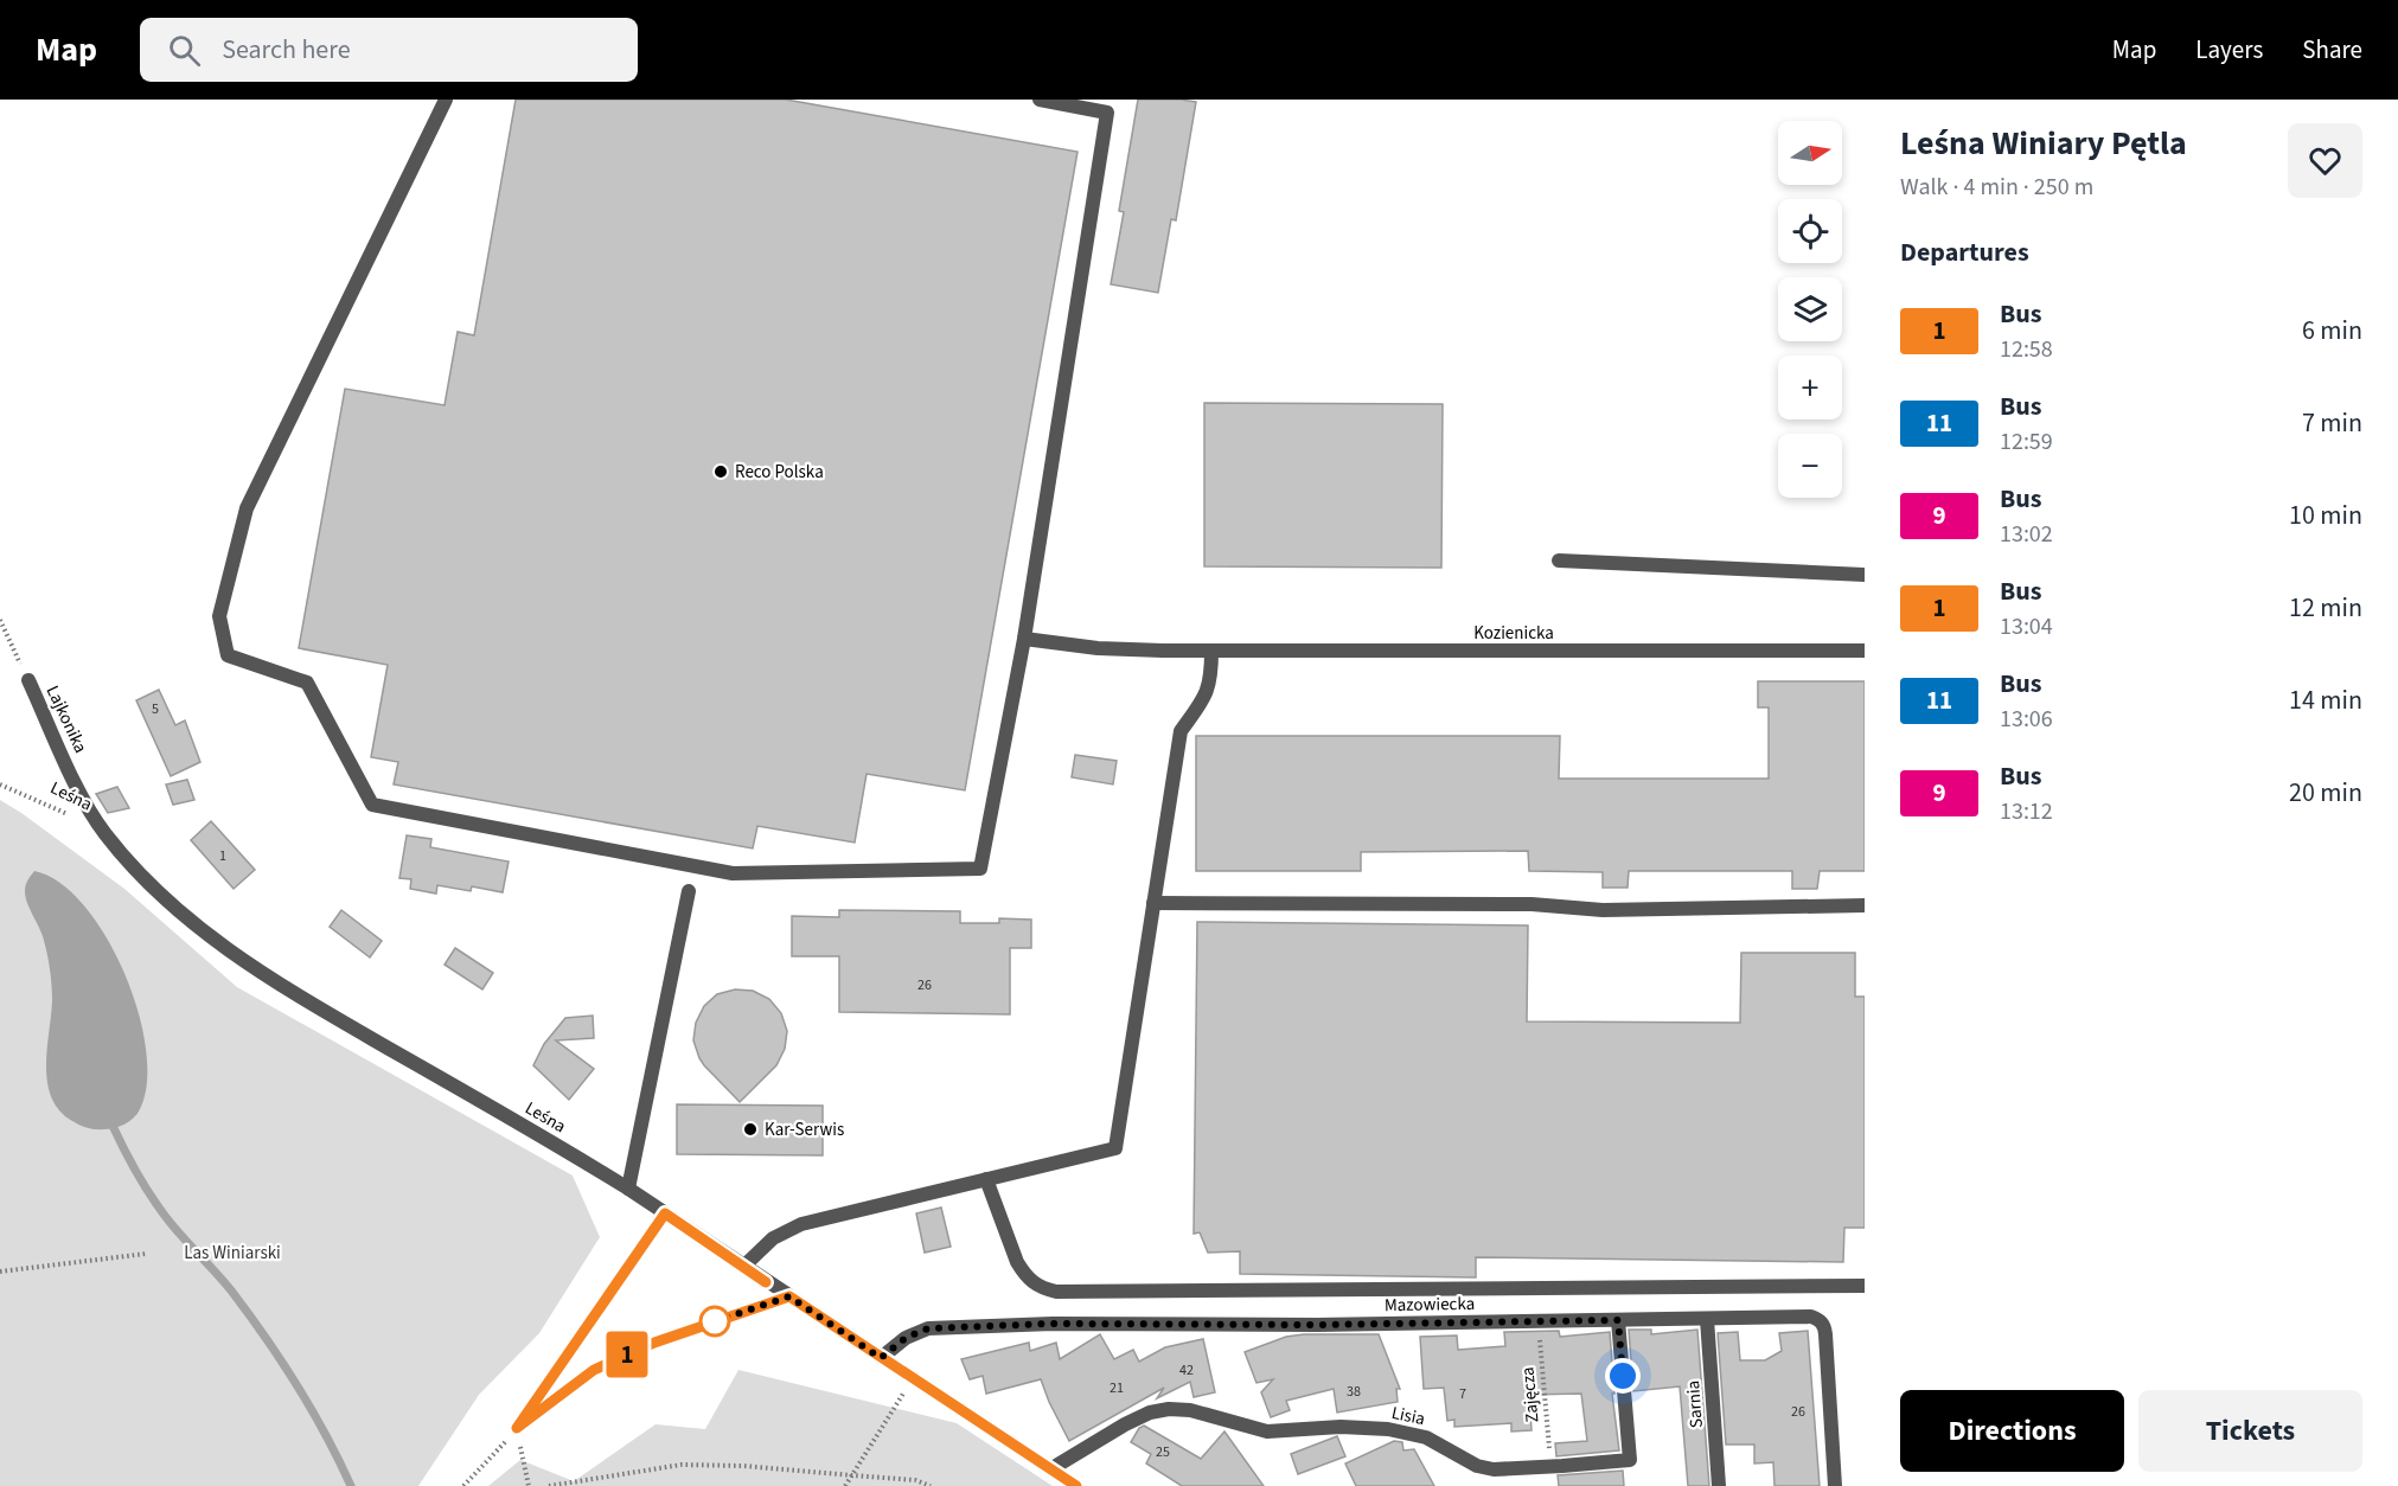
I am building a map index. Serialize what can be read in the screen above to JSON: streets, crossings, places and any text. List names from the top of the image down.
{
  "streets": {
    "street": [
      "Kozienicka",
      "Lajkonika",
      "Leśna",
      "Mazowiecka",
      "Sarnia",
      "Lisia"
    ],
    "path": ["Zajęcza"]
  },
  "crossings": [
    ["Lajkonika", "Leśna"],
    ["Leśna", "Mazowiecka"],
    ["Leśna", "Lisia"],
    ["Mazowiecka", "Zajęcza"],
    ["Mazowiecka", "Sarnia"],
    ["Mazowiecka", "Lisia"],
    ["Zajęcza", "Lisia"]
  ],
  "parks": ["Las Winiarski"],
  "places": ["Reco Polska", "Kar-Serwis"],
  "lines": ["bus line 1"],
  "house_numbers": [
    "5",
    "1",
    "26",
    "42",
    "21",
    "38",
    "7",
    "26",
    "25"
  ],
  "north": "right",
  "page": {
    "header": "Map",
    "search": "Search here",
    "nav": ["Map", "Layers", "Share"],
    "on_map": "1",
    "heading": [
      ["Leśna Winiary Pętla", "Walk · 4 min · 250 m"],
      "Departures"
    ],
    "map_buttons": ["+", "−"],
    "list": [
      {
        "mark": "1",
        "name": "Bus",
        "note": "12:58",
        "value": "6 min"
      },
      {
        "mark": "11",
        "name": "Bus",
        "note": "12:59",
        "value": "7 min"
      },
      {
        "mark": "9",
        "name": "Bus",
        "note": "13:02",
        "value": "10 min"
      },
      {
        "mark": "1",
        "name": "Bus",
        "note": "13:04",
        "value": "12 min"
      },
      {
        "mark": "11",
        "name": "Bus",
        "note": "13:06",
        "value": "14 min"
      },
      {
        "mark": "9",
        "name": "Bus",
        "note": "13:12",
        "value": "20 min"
      }
    ],
    "buttons": ["Directions", "Tickets"]
  }
}
